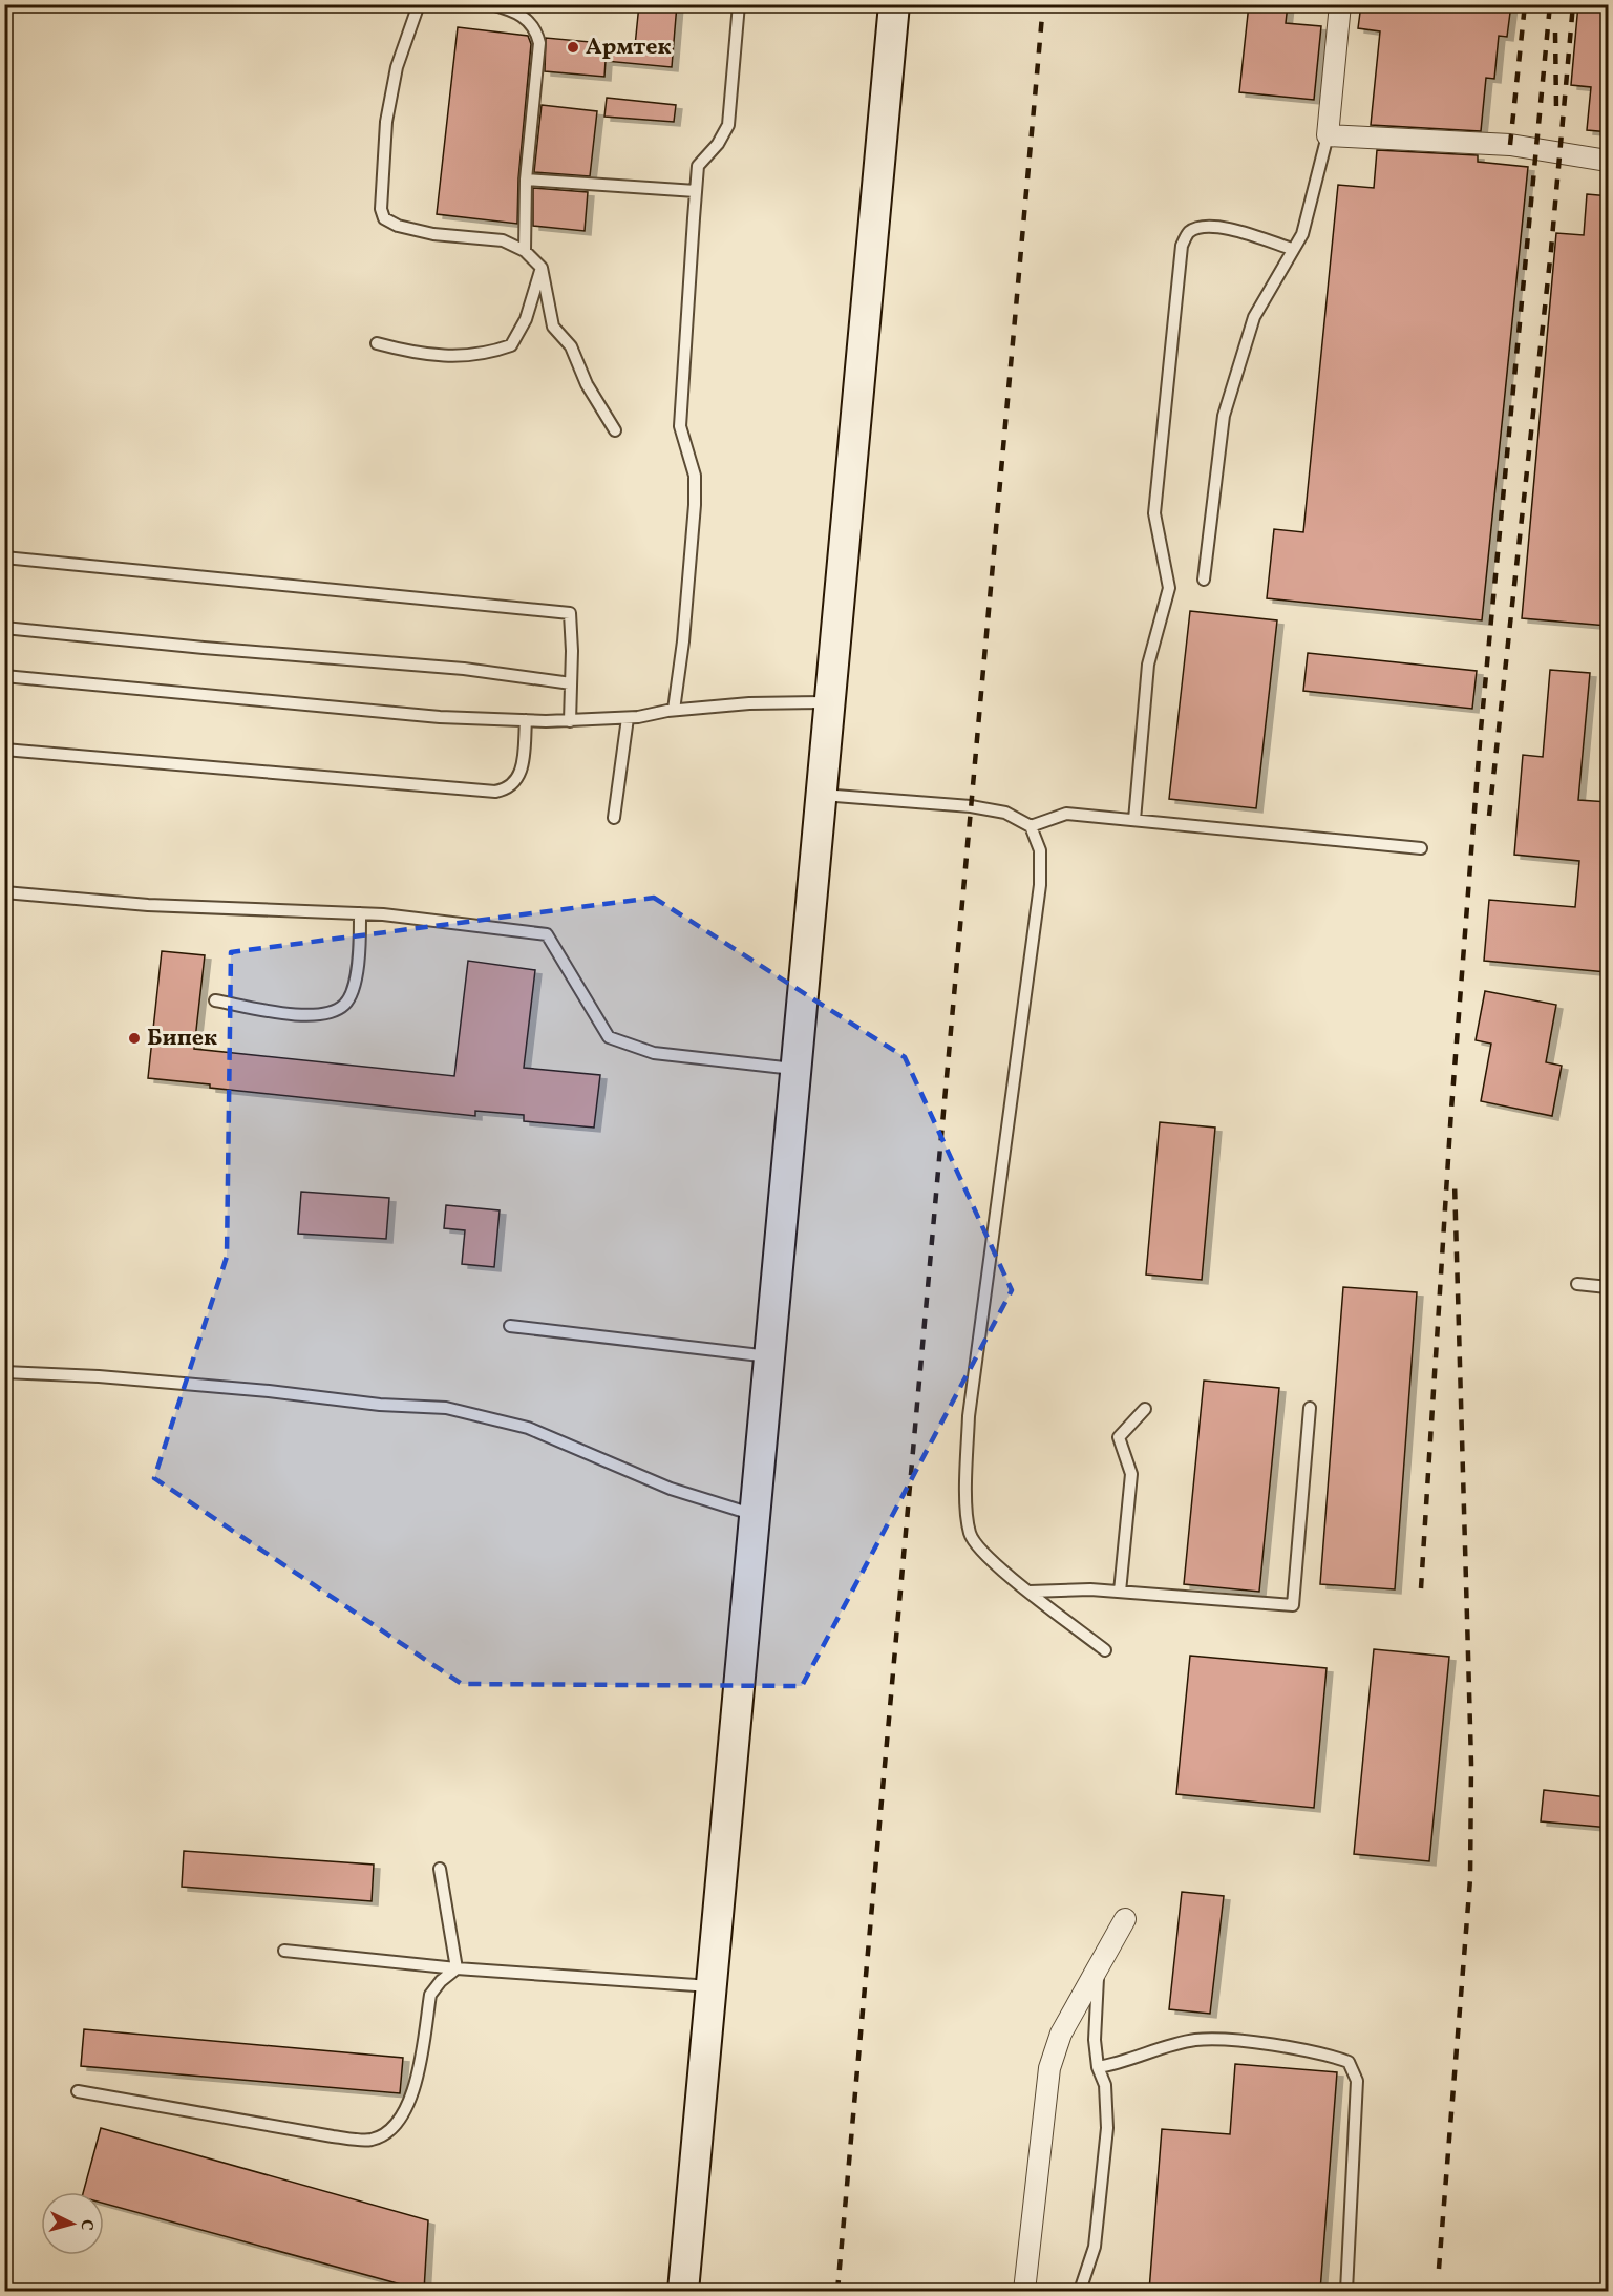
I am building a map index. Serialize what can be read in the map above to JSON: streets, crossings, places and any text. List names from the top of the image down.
{
  "places": ["Армтек", "Бипек"],
  "north": "right"
}
